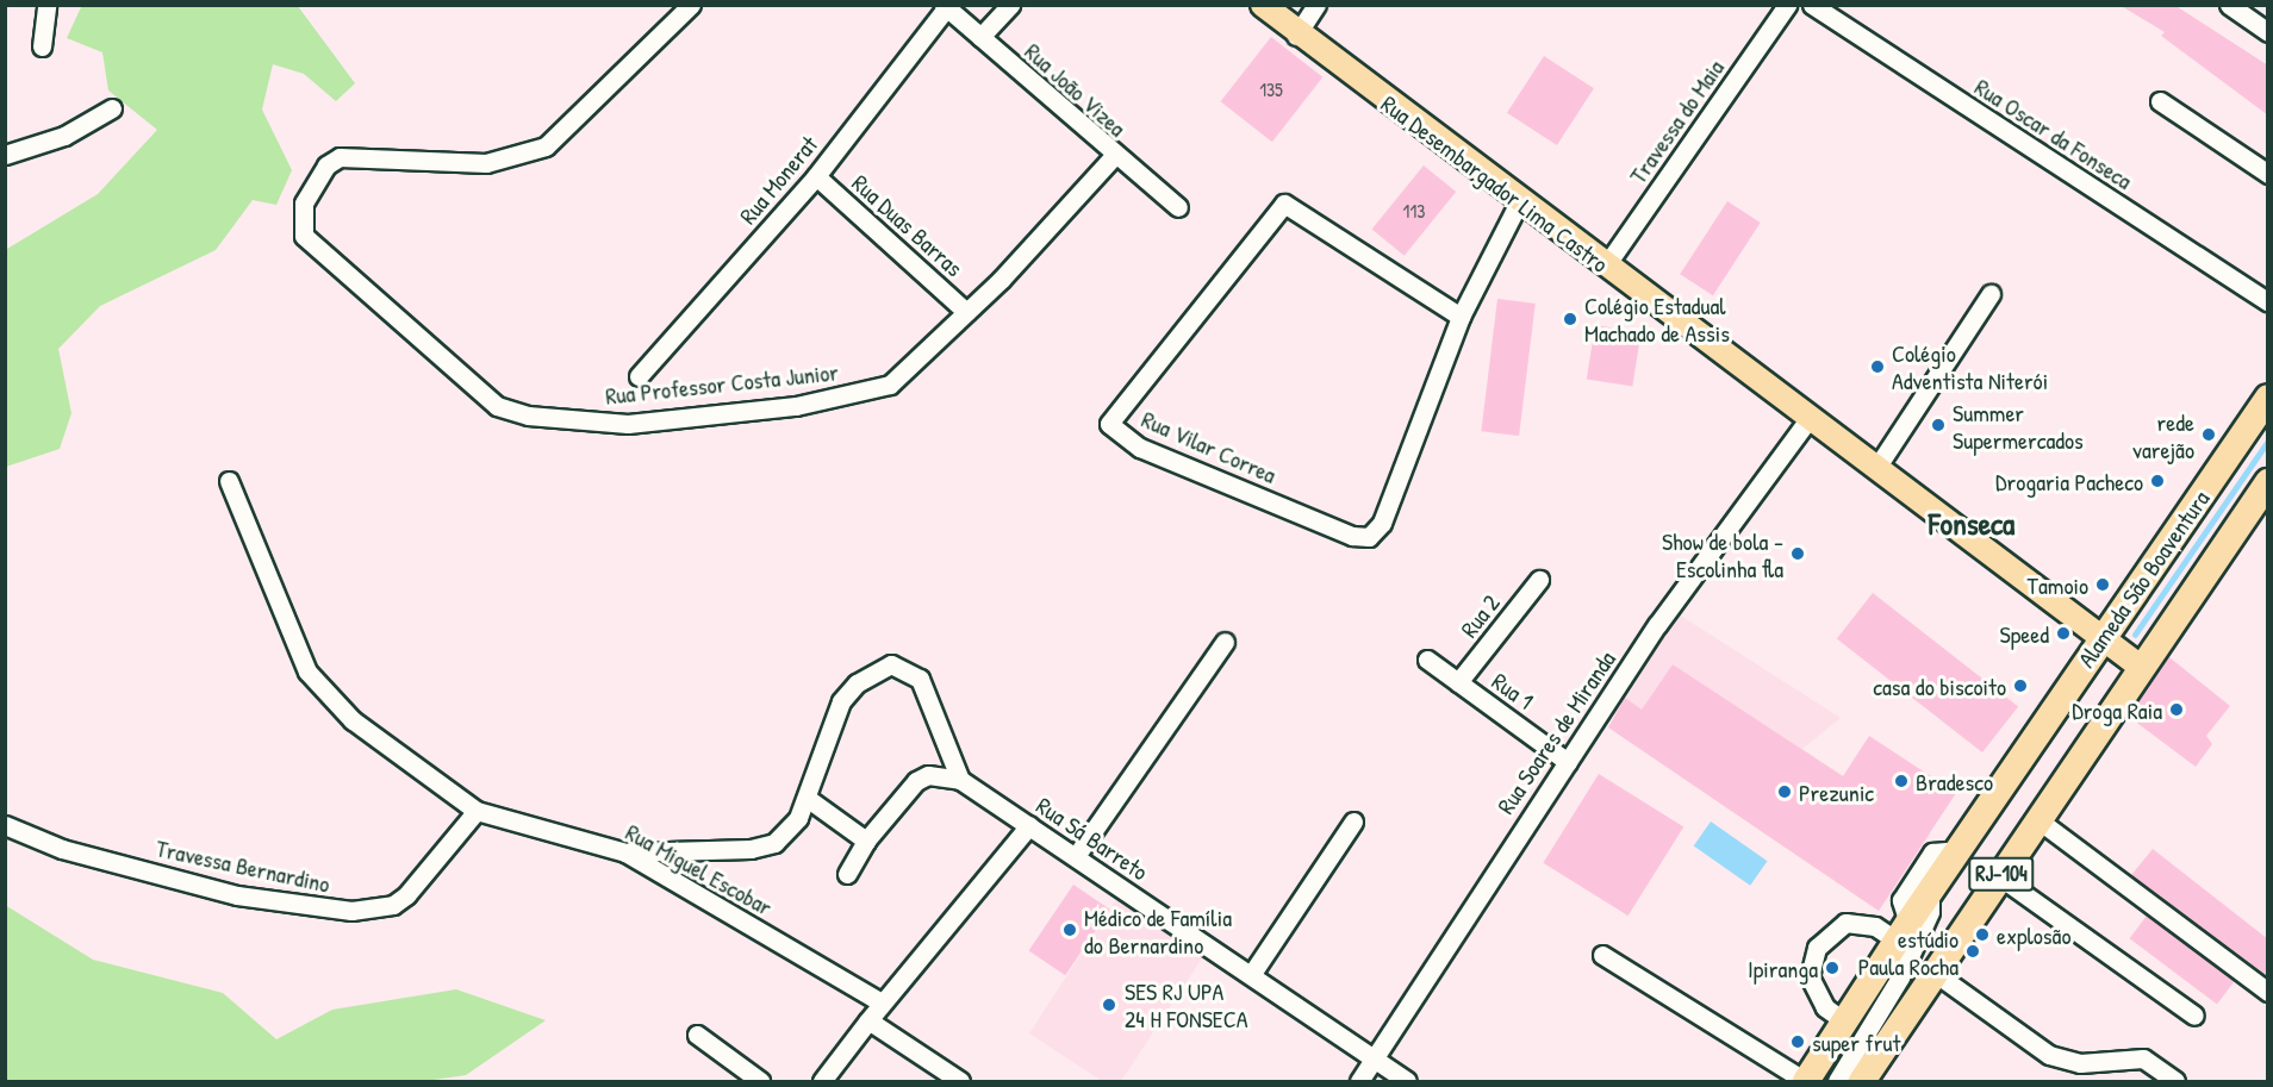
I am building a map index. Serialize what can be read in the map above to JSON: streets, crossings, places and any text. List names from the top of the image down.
{
  "streets": {
    "highway": ["Alameda São Boaventura", "RJ-104"],
    "main road": ["Rua Desembargador Lima Castro"],
    "street": [
      "Rua João Vizea",
      "Travessa do Maia",
      "Rua Oscar da Fonseca",
      "Rua Monerat",
      "Rua Duas Barras",
      "Rua Professor Costa Junior",
      "Rua Vilar Correa",
      "Rua 2",
      "Rua 1",
      "Rua Soares de Miranda",
      "Rua Sá Barreto",
      "Travessa Bernardino",
      "Rua Miguel Escobar"
    ]
  },
  "crossings": [
    ["Rua João Vizea", "Rua Monerat"],
    ["Rua João Vizea", "Rua Professor Costa Junior"],
    ["Travessa do Maia", "Rua Desembargador Lima Castro"],
    ["Rua Monerat", "Rua Duas Barras"],
    ["Rua Desembargador Lima Castro", "Rua Vilar Correa"],
    ["Rua Desembargador Lima Castro", "Alameda São Boaventura"],
    ["Rua Desembargador Lima Castro", "Rua Soares de Miranda"],
    ["Rua Duas Barras", "Rua Professor Costa Junior"],
    ["Rua 2", "Rua 1"],
    ["Rua 1", "Rua Soares de Miranda"],
    ["Rua Soares de Miranda", "Rua Sá Barreto"],
    ["Travessa Bernardino", "Rua Miguel Escobar"]
  ],
  "districts": ["Fonseca"],
  "places": [
    "Colégio Estadual Machado de Assis",
    "Colégio Adventista Niterói",
    "Summer Supermercados",
    "rede varejão",
    "Drogaria Pacheco",
    "Show de bola - Escolinha fla",
    "Tamoio",
    "Speed",
    "casa do biscoito",
    "Droga Raia",
    "Bradesco",
    "Prezunic",
    "Médico de Família do Bernardino",
    "explosão",
    "estúdio Paula Rocha",
    "Ipiranga",
    "SES RJ UPA 24 H FONSECA",
    "super frut"
  ],
  "house_numbers": ["135", "113"]
}
